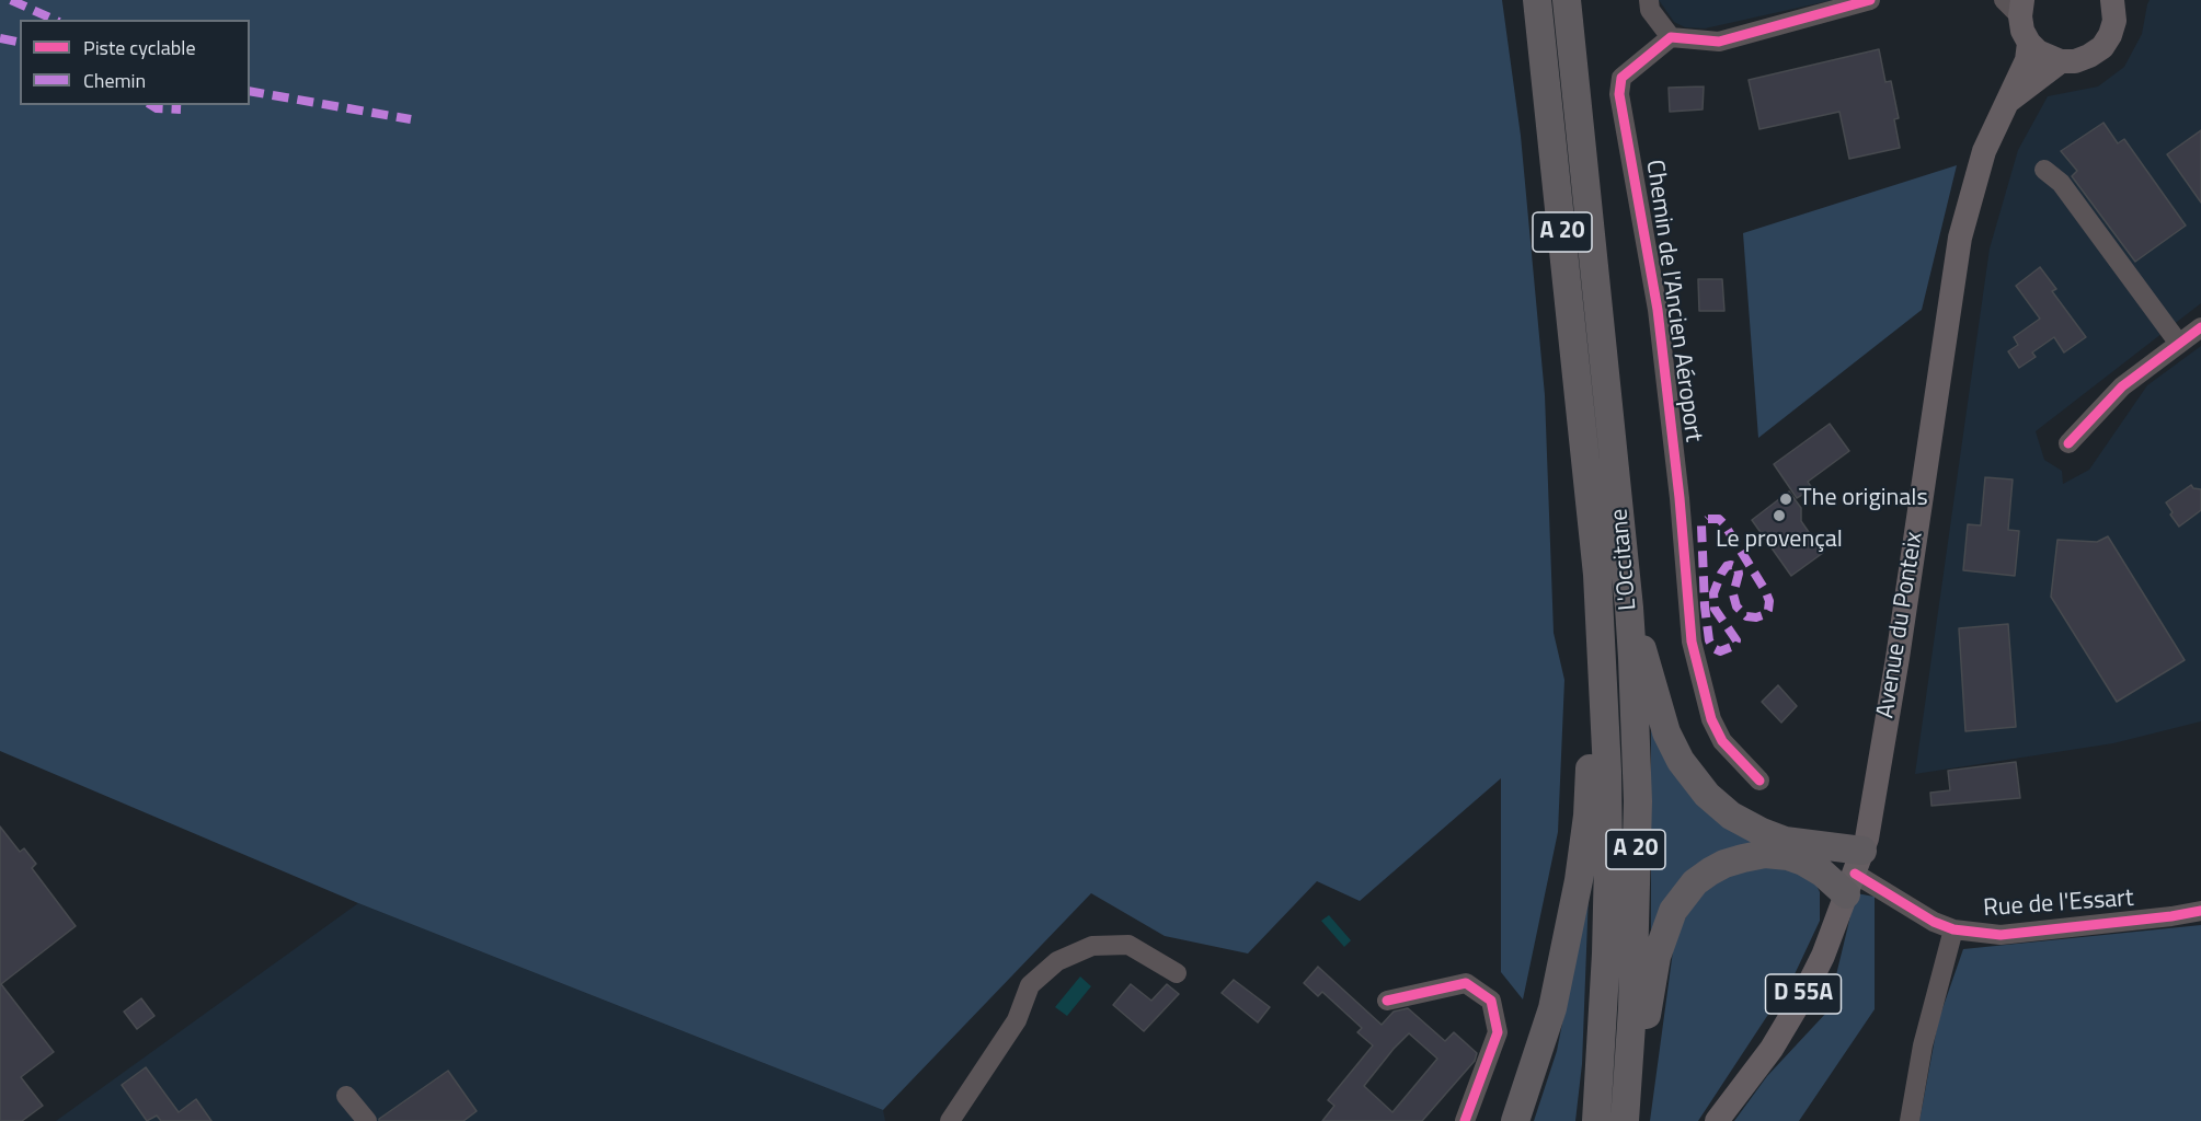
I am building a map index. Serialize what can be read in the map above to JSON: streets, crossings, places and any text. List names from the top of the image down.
{
  "streets": {
    "highway": ["A 20", "L'Occitane"],
    "main road": ["Avenue du Ponteix", "D 55A"],
    "street": ["Chemin de l'Ancien Aéroport", "Rue de l'Essart"]
  },
  "crossings": [
    ["Avenue du Ponteix", "Rue de l'Essart"]
  ],
  "places": ["The originals", "Le provençal"],
  "legend": ["Piste cyclable", "Chemin"]
}
